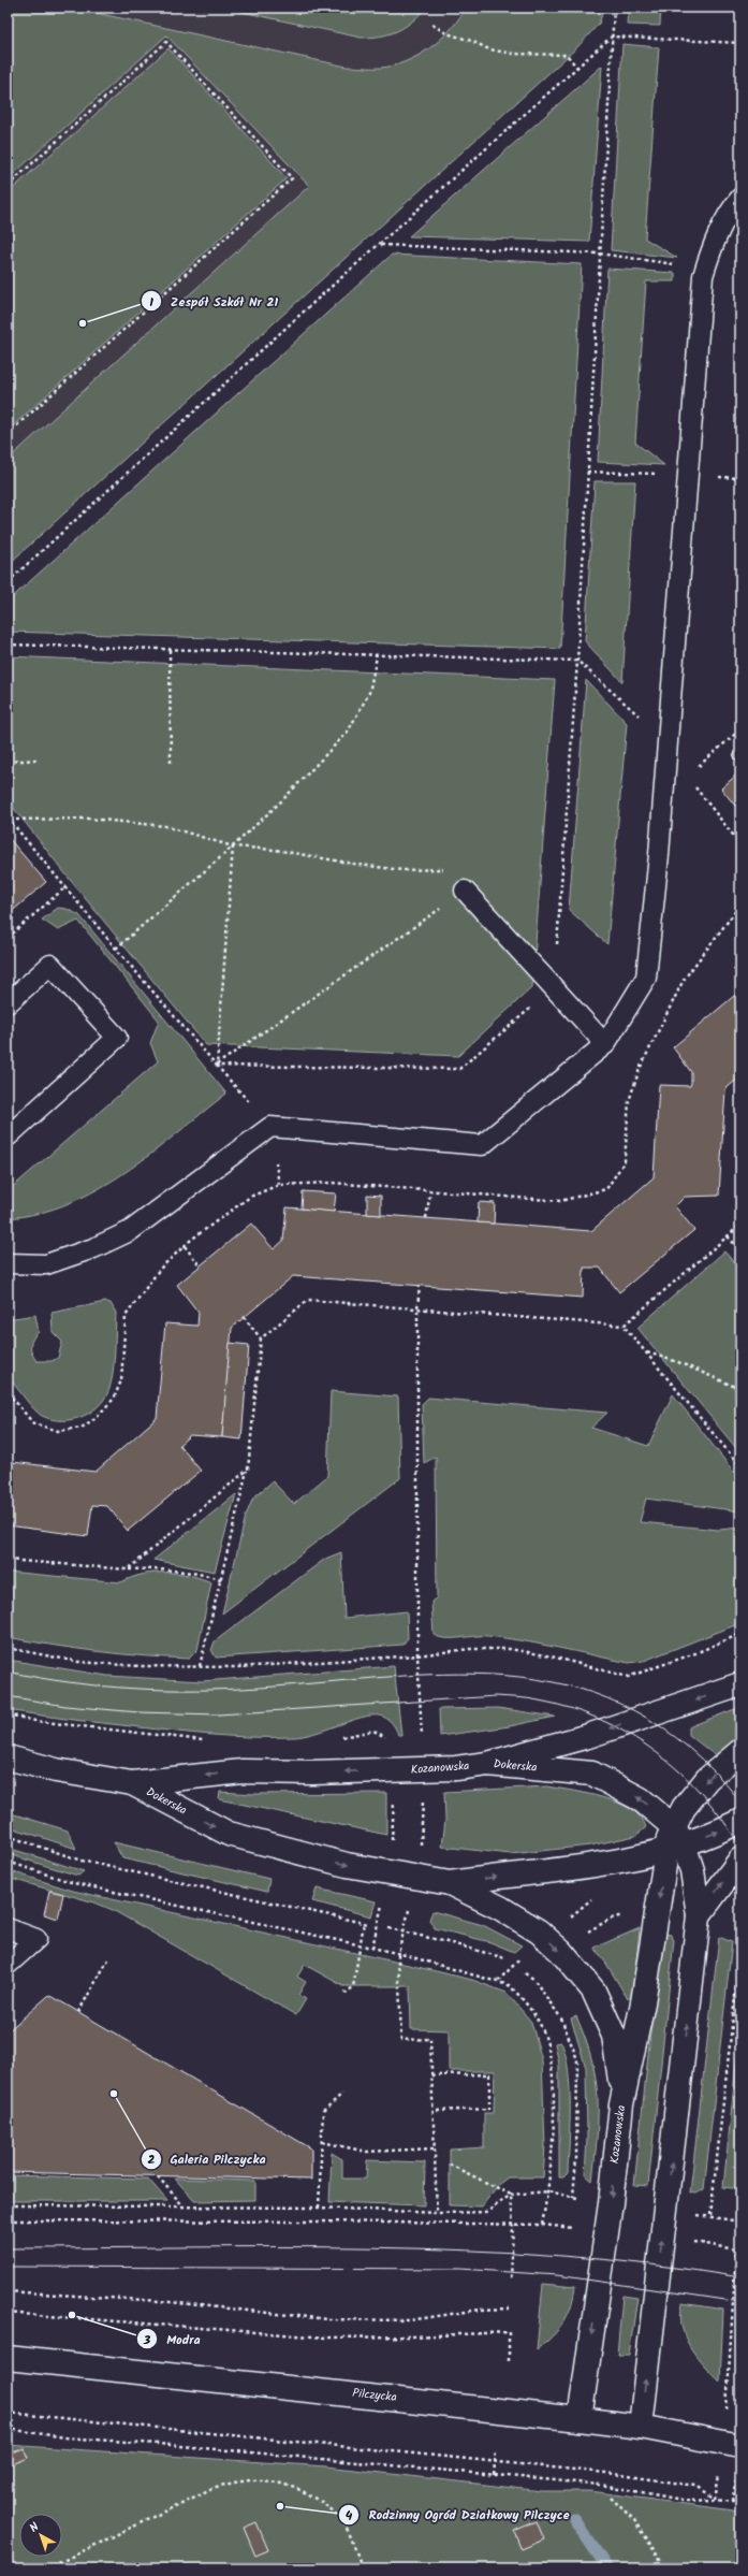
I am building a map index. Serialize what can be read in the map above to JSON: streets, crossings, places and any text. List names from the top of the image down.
{
  "streets": {
    "street": ["Dokerska", "Kozanowska", "Pilczycka"]
  },
  "crossings": [
    ["Dokerska", "Kozanowska"],
    ["Kozanowska", "Pilczycka"]
  ],
  "places": [
    "Zespół Szkół Nr 21",
    "Galeria Pilczycka",
    "Modra",
    "Rodzinny Ogród Działkowy Pilczyce"
  ],
  "north": "top left"
}
